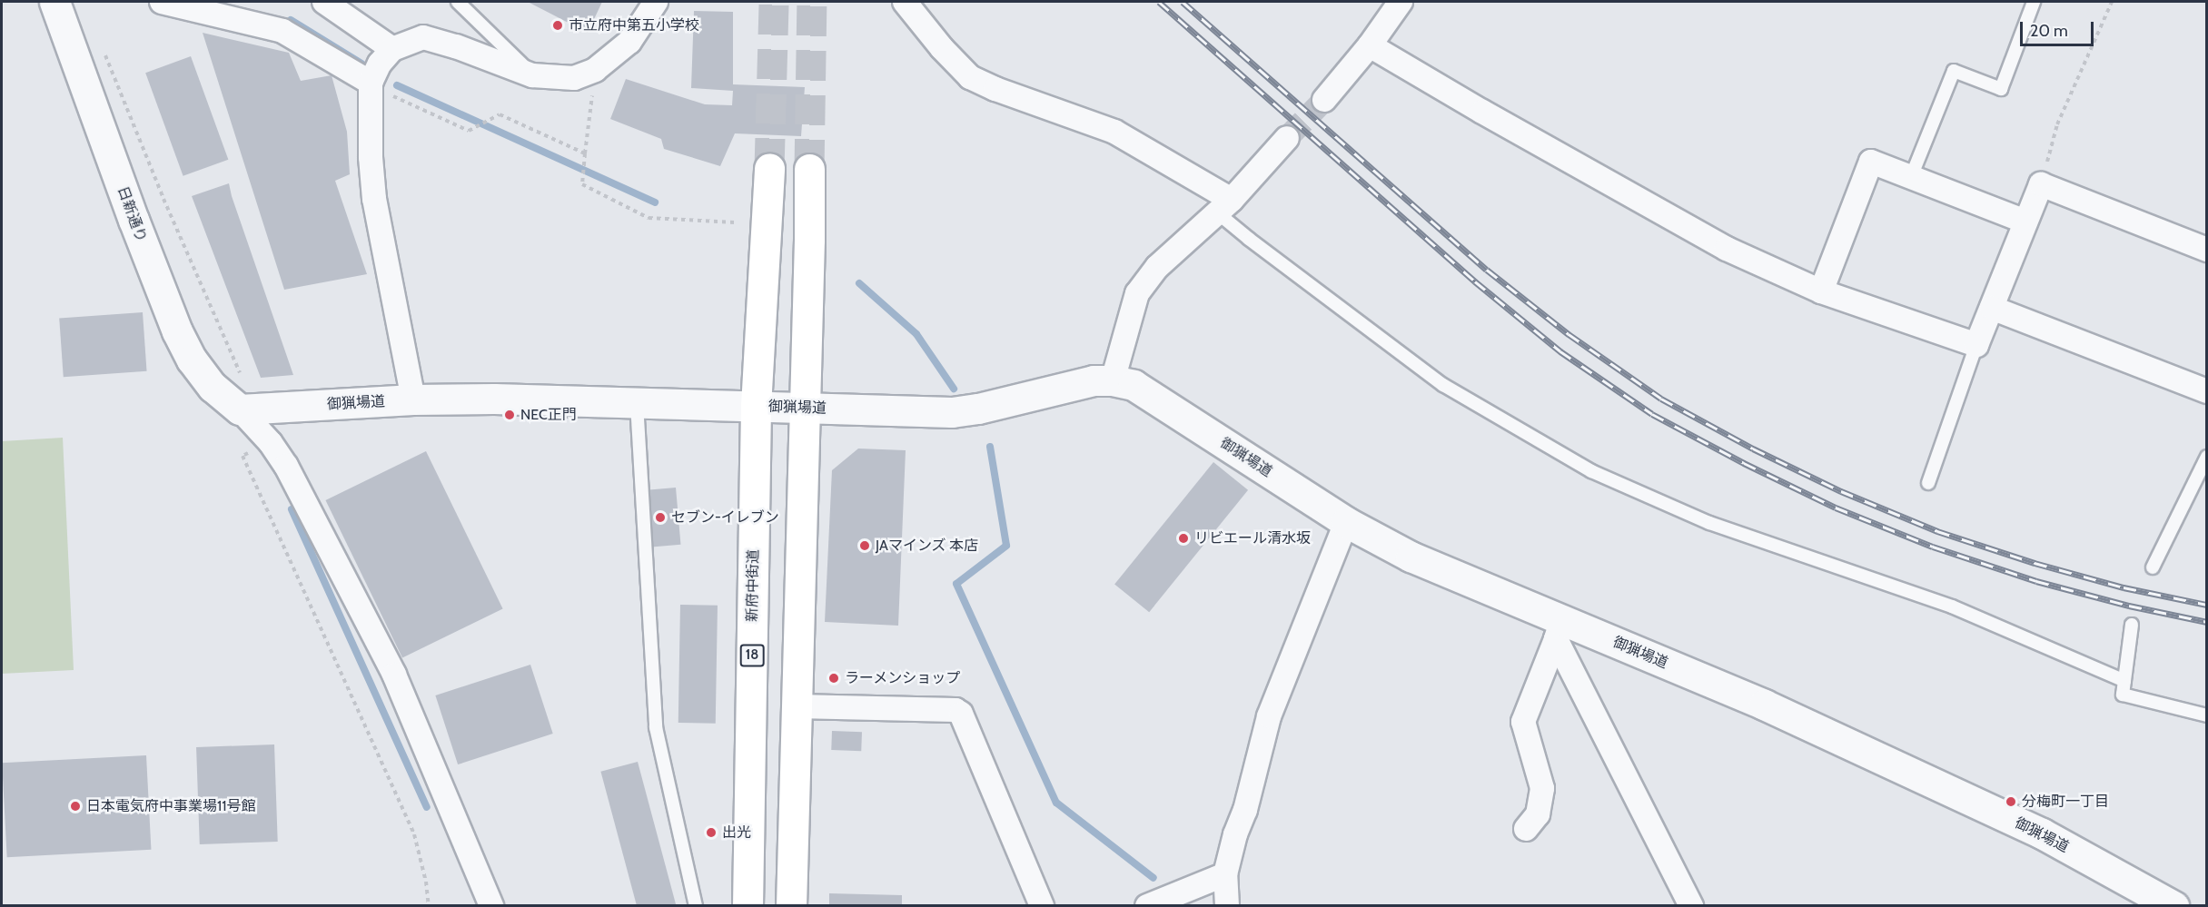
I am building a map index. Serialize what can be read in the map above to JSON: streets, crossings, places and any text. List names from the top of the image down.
{
  "streets": {
    "main road": ["新府中街道", "18"],
    "street": ["日新通り", "御猟場道"]
  },
  "crossings": [
    ["日新通り", "御猟場道"],
    ["御猟場道", "新府中街道"]
  ],
  "places": [
    "市立府中第五小学校",
    "NEC正門",
    "セブン-イレブン",
    "リビエール清水坂",
    "JAマインズ 本店",
    "ラーメンショップ",
    "分梅町一丁目",
    "日本電気府中事業場11号館",
    "出光"
  ],
  "scale_bar": "20 m"
}
